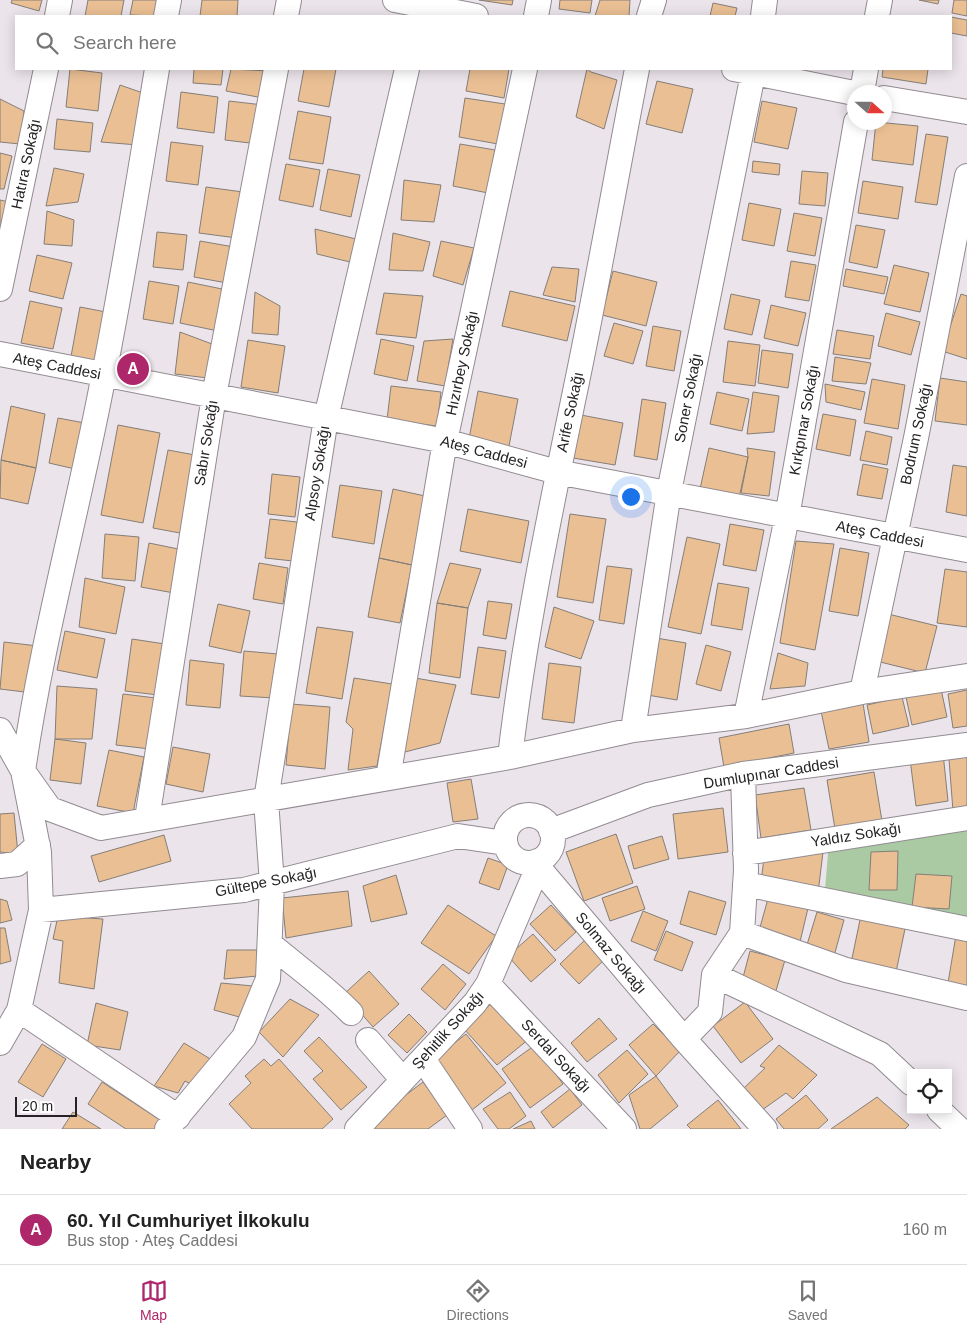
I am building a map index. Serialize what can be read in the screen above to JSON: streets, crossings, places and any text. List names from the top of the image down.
{
  "streets": {
    "street": [
      "Hatıra Sokağı",
      "Hızırbey Sokağı",
      "Ateş Caddesi",
      "Soner Sokağı",
      "Arife Sokağı",
      "Kırkpınar Sokağı",
      "Bodrum Sokağı",
      "Sabır Sokağı",
      "Alpsoy Sokağı",
      "Dumlupınar Caddesi",
      "Yaldız Sokağı",
      "Gültepe Sokağı",
      "Solmaz Sokağı",
      "Şehitlik Sokağı",
      "Serdal Sokağı"
    ]
  },
  "crossings": [
    ["Hızırbey Sokağı", "Ateş Caddesi"],
    ["Ateş Caddesi", "Soner Sokağı"],
    ["Ateş Caddesi", "Arife Sokağı"],
    ["Ateş Caddesi", "Kırkpınar Sokağı"],
    ["Ateş Caddesi", "Bodrum Sokağı"],
    ["Ateş Caddesi", "Sabır Sokağı"],
    ["Ateş Caddesi", "Alpsoy Sokağı"],
    ["Alpsoy Sokağı", "Gültepe Sokağı"],
    ["Dumlupınar Caddesi", "Gültepe Sokağı"],
    ["Dumlupınar Caddesi", "Solmaz Sokağı"],
    ["Dumlupınar Caddesi", "Şehitlik Sokağı"],
    ["Gültepe Sokağı", "Solmaz Sokağı"],
    ["Gültepe Sokağı", "Şehitlik Sokağı"],
    ["Solmaz Sokağı", "Şehitlik Sokağı"],
    ["Şehitlik Sokağı", "Serdal Sokağı"]
  ],
  "scale_bar": "20 m",
  "north": "right",
  "page": {
    "search": "Search here",
    "pins": "A",
    "scale": "20 m",
    "heading": "Nearby",
    "list": [
      {
        "mark": "A",
        "name": "60. Yıl Cumhuriyet İlkokulu",
        "note": "Bus stop · Ateş Caddesi",
        "value": "160 m"
      }
    ],
    "nav": ["Map", "Directions", "Saved"]
  }
}
